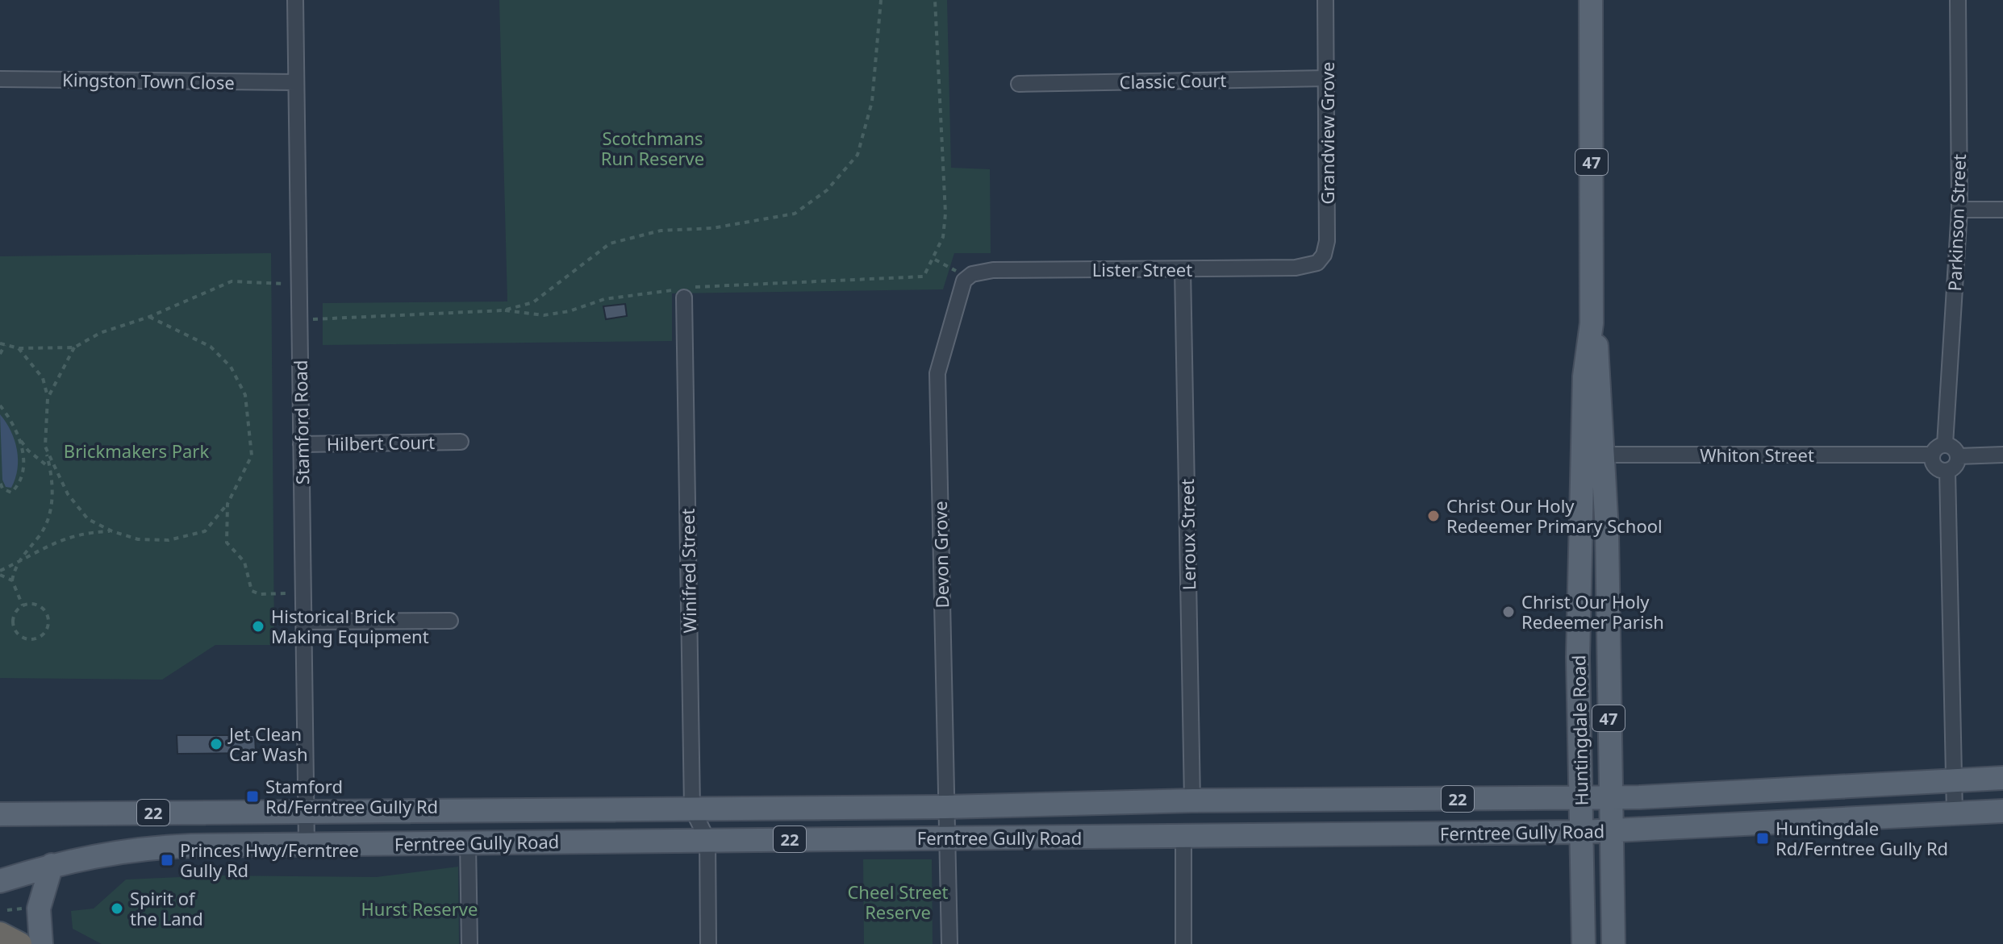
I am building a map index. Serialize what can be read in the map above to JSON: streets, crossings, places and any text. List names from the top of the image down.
{
  "streets": {
    "main road": [
      "47",
      "Huntingdale Road",
      "22",
      "Ferntree Gully Road"
    ],
    "street": [
      "Kingston Town Close",
      "Classic Court",
      "Grandview Grove",
      "Parkinson Street",
      "Lister Street",
      "Stamford Road",
      "Hilbert Court",
      "Whiton Street",
      "Leroux Street",
      "Devon Grove",
      "Winifred Street"
    ]
  },
  "crossings": [
    ["Kingston Town Close", "Stamford Road"],
    ["Classic Court", "Grandview Grove"],
    ["Grandview Grove", "Lister Street"],
    ["Parkinson Street", "Whiton Street"],
    ["Lister Street", "Leroux Street"],
    ["Lister Street", "Devon Grove"],
    ["Stamford Road", "Hilbert Court"],
    ["Stamford Road", "Ferntree Gully Road"],
    ["Whiton Street", "Huntingdale Road"],
    ["Leroux Street", "Ferntree Gully Road"],
    ["Devon Grove", "Ferntree Gully Road"],
    ["Winifred Street", "Ferntree Gully Road"],
    ["Huntingdale Road", "Ferntree Gully Road"]
  ],
  "parks": [
    "Scotchmans Run Reserve",
    "Brickmakers Park",
    "Cheel Street Reserve",
    "Hurst Reserve"
  ],
  "places": {
    "other": [
      "Christ Our Holy Redeemer Primary School",
      "Christ Our Holy Redeemer Parish",
      "Historical Brick Making Equipment",
      "Jet Clean Car Wash",
      "Spirit of the Land"
    ],
    "transit": ["Stamford Rd/Ferntree Gully Rd", "Huntingdale Rd/Ferntree Gully Rd", "Princes Hwy/Ferntree Gully Rd"]
  }
}
